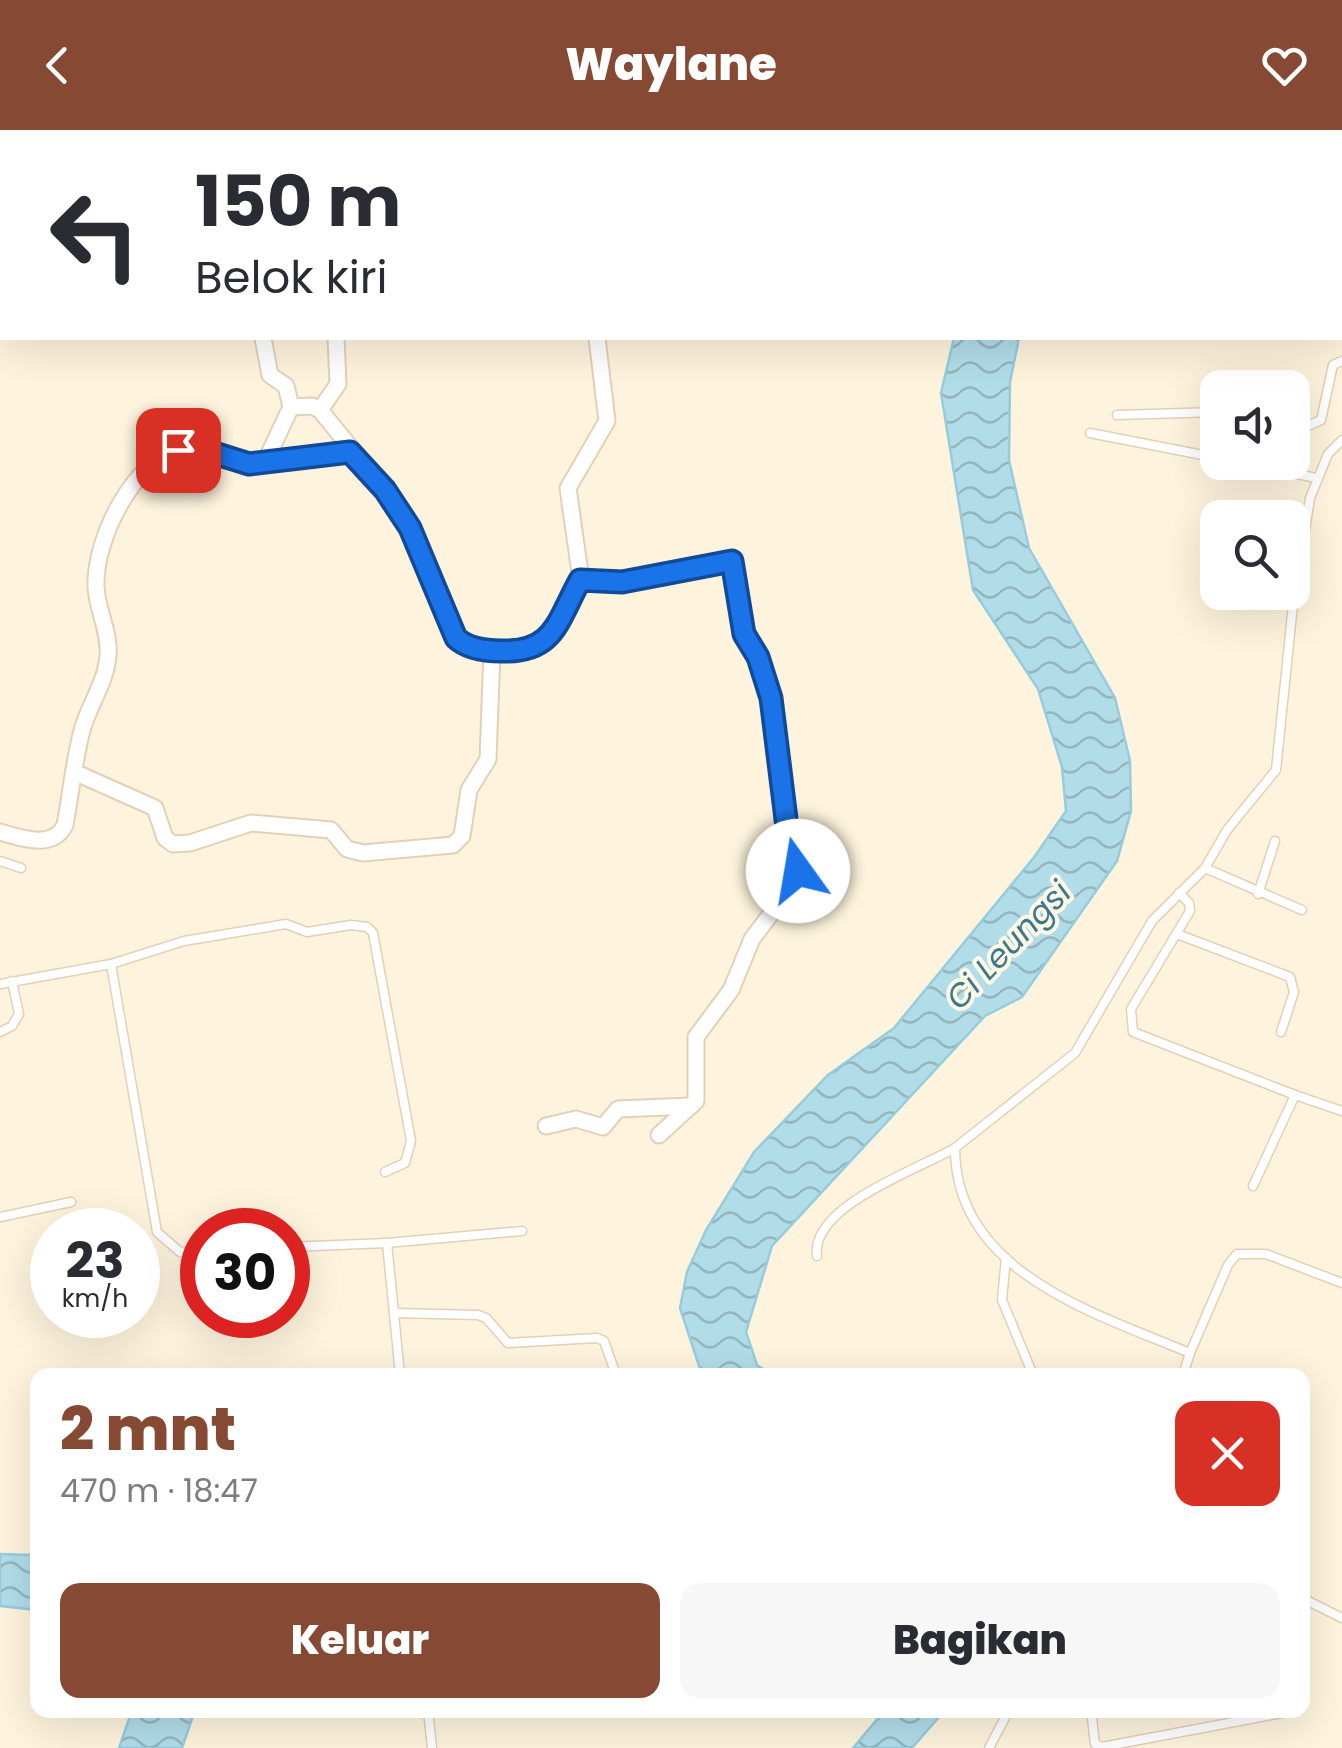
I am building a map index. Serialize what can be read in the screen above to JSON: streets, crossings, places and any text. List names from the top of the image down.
{
  "water": ["Ci Leungsi"],
  "page": {
    "header": "Waylane",
    "turn": ["150 m", "Belok kiri"],
    "speed": "23 km/h",
    "limit": "30",
    "heading": ["2 mnt", "470 m · 18:47"],
    "buttons": ["Keluar", "Bagikan"]
  }
}
